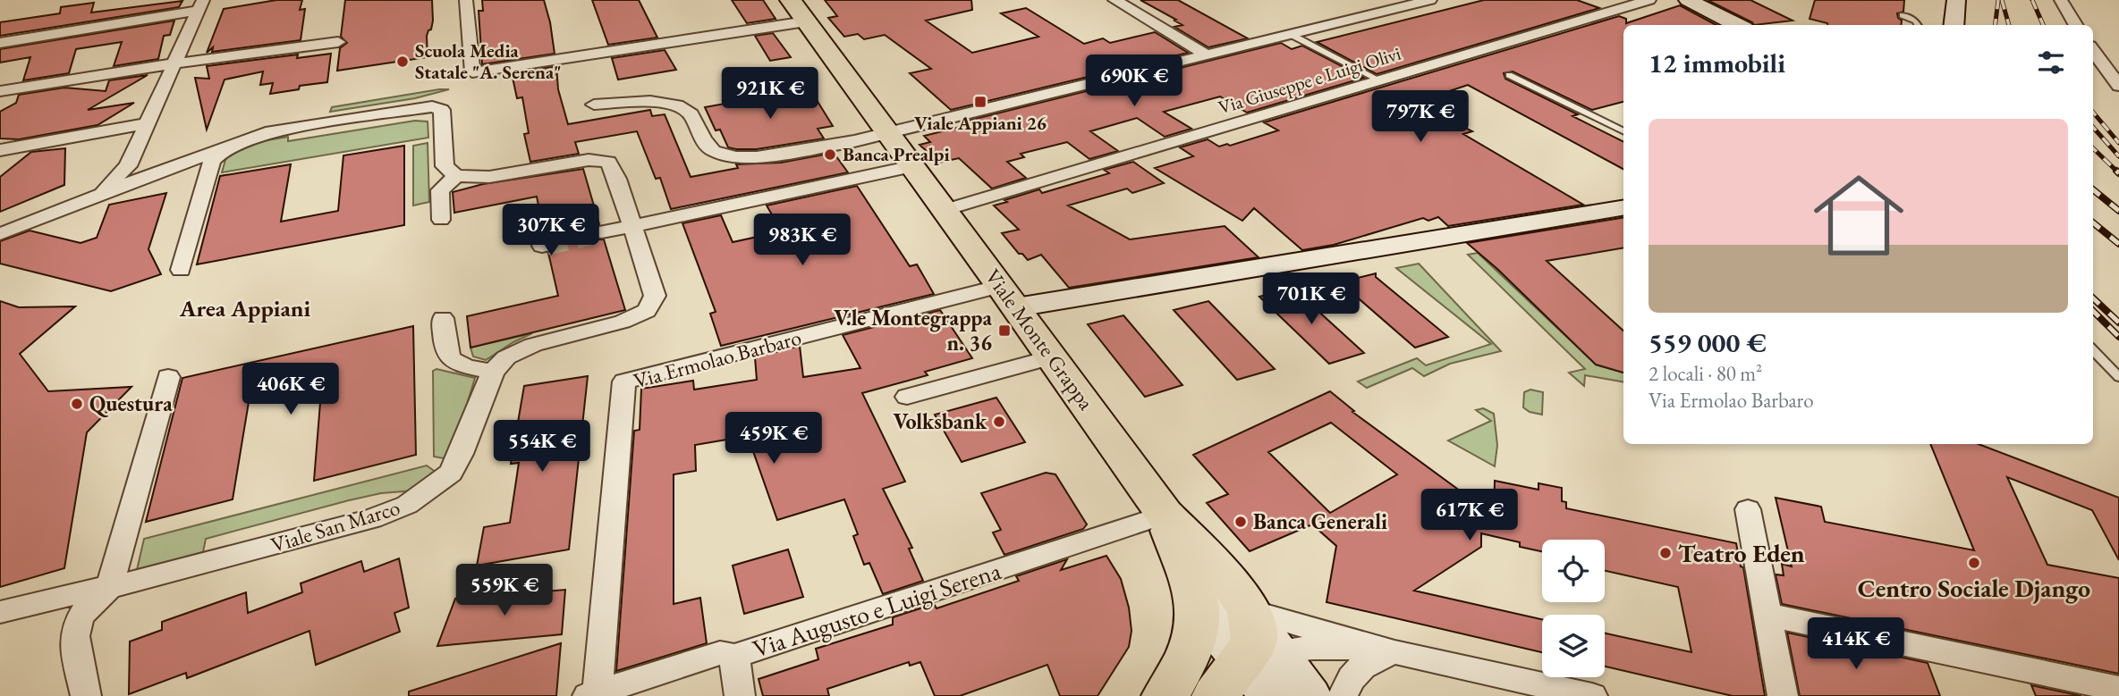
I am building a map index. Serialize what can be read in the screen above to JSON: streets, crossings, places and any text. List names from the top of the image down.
{
  "streets": {
    "main road": ["Viale Monte Grappa"],
    "street": [
      "Via Giuseppe e Luigi Olivi",
      "Via Ermolao Barbaro",
      "Viale San Marco",
      "Via Augusto e Luigi Serena"
    ]
  },
  "crossings": [
    ["Via Giuseppe e Luigi Olivi", "Viale Monte Grappa"],
    ["Viale Monte Grappa", "Via Ermolao Barbaro"],
    ["Viale Monte Grappa", "Via Augusto e Luigi Serena"],
    ["Via Ermolao Barbaro", "Via Augusto e Luigi Serena"]
  ],
  "districts": ["Area Appiani"],
  "places": {
    "other": [
      "Scuola Media Statale \"A. Serena\"",
      "Banca Prealpi",
      "Questura",
      "Volksbank",
      "Banca Generali",
      "Teatro Eden",
      "Centro Sociale Django"
    ],
    "transit": ["Viale Appiani 26", "V.le Montegrappa n. 36"]
  },
  "page": {
    "heading": "12 immobili",
    "price": [
      "690K €",
      "921K €",
      "797K €",
      "307K €",
      "983K €",
      "701K €",
      "406K €",
      "459K €",
      "554K €",
      "617K €",
      "559K €",
      "414K €"
    ],
    "list": [
      {
        "name": "559 000 €",
        "note": "2 locali · 80 m² · Via Ermolao Barbaro"
      }
    ]
  }
}
